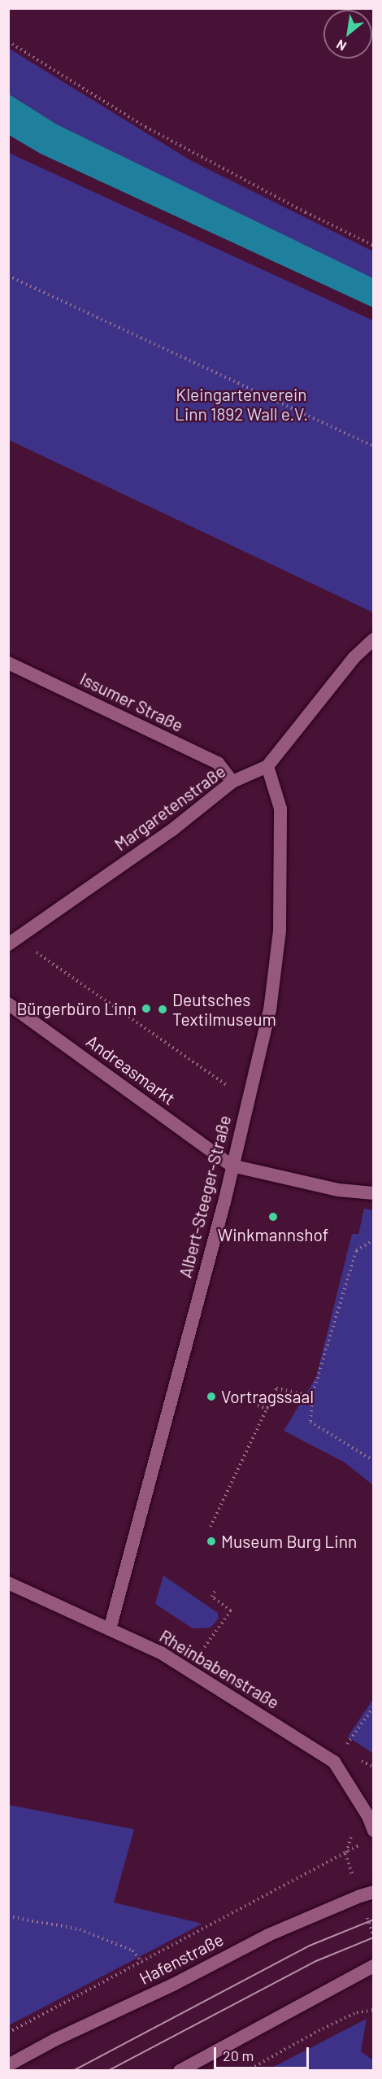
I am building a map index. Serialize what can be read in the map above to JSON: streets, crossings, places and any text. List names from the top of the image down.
{
  "streets": {
    "street": [
      "Issumer Straße",
      "Margaretenstraße",
      "Andreasmarkt",
      "Albert-Steeger-Straße",
      "Rheinbabenstraße",
      "Hafenstraße"
    ]
  },
  "crossings": [
    ["Issumer Straße", "Margaretenstraße"],
    ["Margaretenstraße", "Albert-Steeger-Straße"],
    ["Andreasmarkt", "Albert-Steeger-Straße"],
    ["Albert-Steeger-Straße", "Rheinbabenstraße"]
  ],
  "parks": ["Kleingartenverein Linn 1892 Wall e.V."],
  "places": [
    "Bürgerbüro Linn",
    "Deutsches Textilmuseum",
    "Winkmannshof",
    "Vortragssaal",
    "Museum Burg Linn"
  ],
  "scale_bar": "20 m",
  "north": "bottom left"
}
